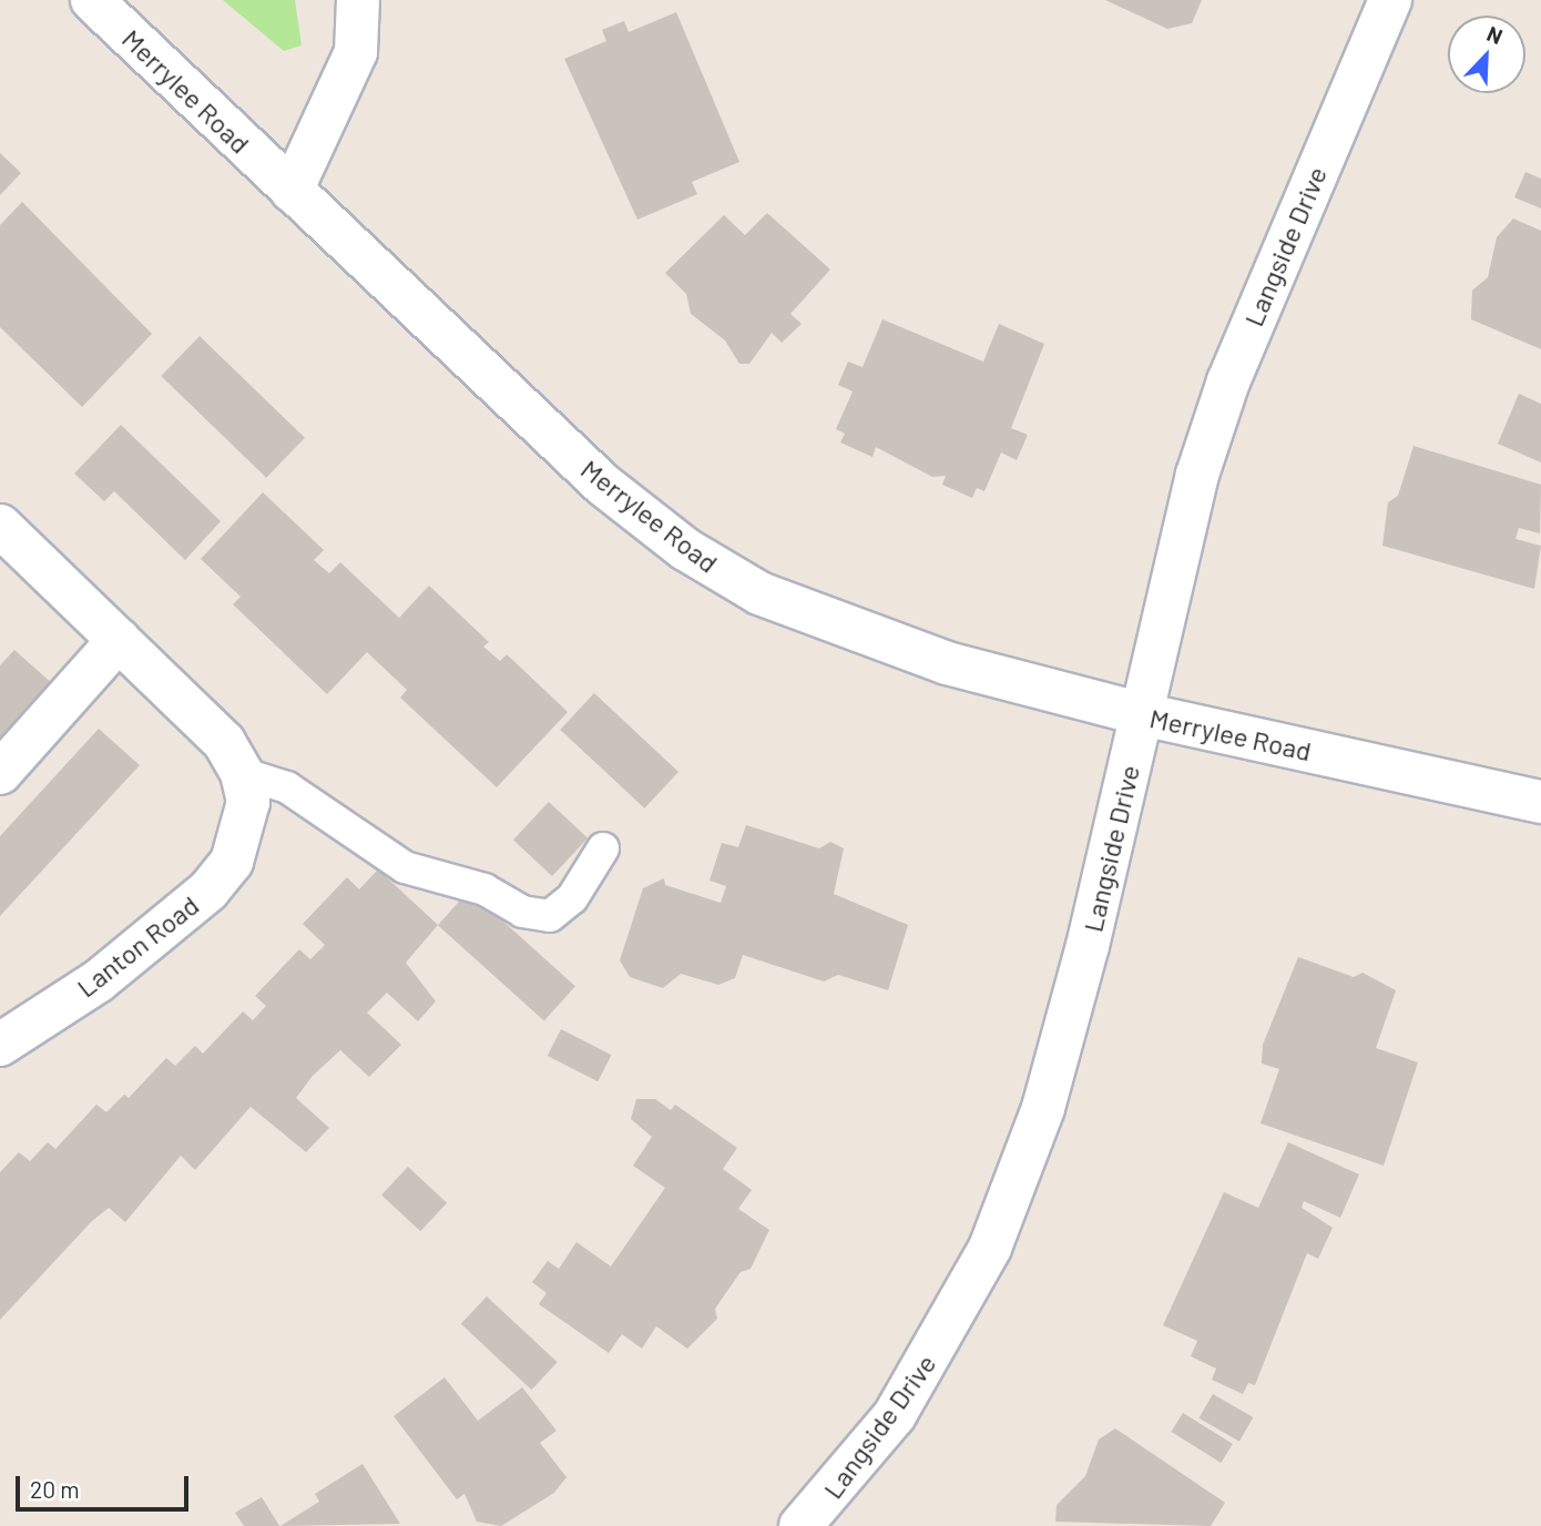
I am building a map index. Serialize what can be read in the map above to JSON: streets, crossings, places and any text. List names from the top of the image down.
{
  "streets": {
    "street": ["Merrylee Road", "Langside Drive", "Lanton Road"]
  },
  "crossings": [
    ["Merrylee Road", "Langside Drive"]
  ],
  "scale_bar": "20 m",
  "north": "top right"
}
